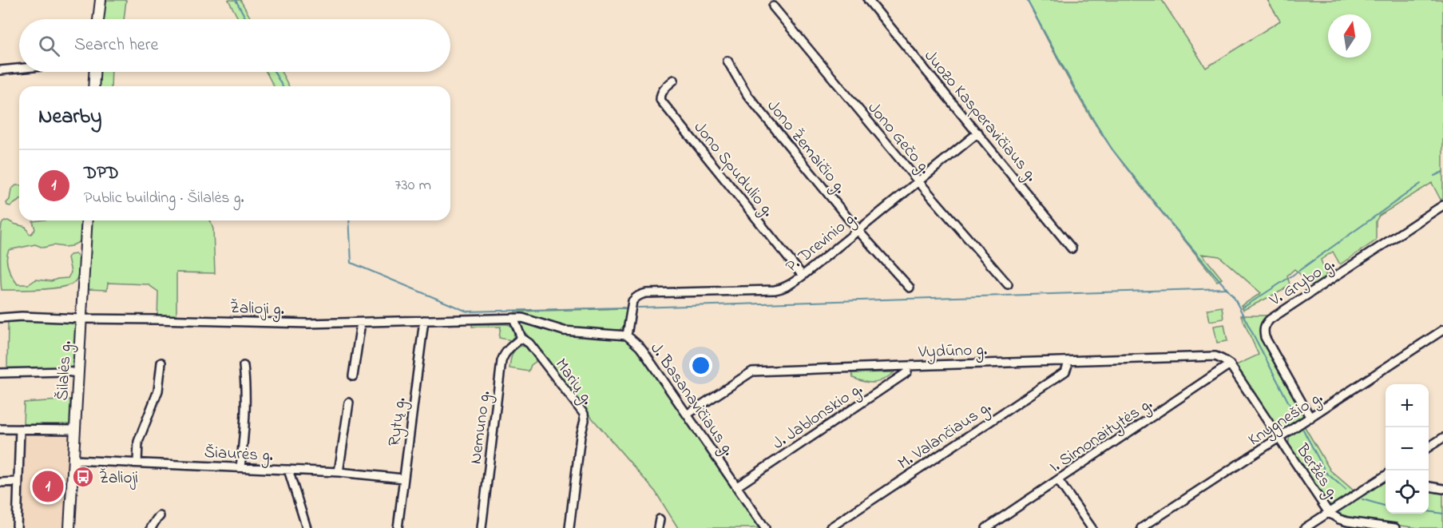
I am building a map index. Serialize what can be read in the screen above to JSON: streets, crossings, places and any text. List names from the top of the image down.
{
  "streets": {
    "main road": ["Šilalės g."],
    "street": [
      "Juozo Kasperavičiaus g.",
      "Jono Gečo g.",
      "Jono Žemaičio g.",
      "Jono Spudulio g.",
      "P. Drevinio g.",
      "V. Grybo g.",
      "Žalioji g.",
      "Vydūno g.",
      "Marių g.",
      "J. Basanavičiaus g.",
      "J. Jablonskio g.",
      "Knygnešio g.",
      "Rytų g.",
      "Nemuno g.",
      "M. Valančiaus g.",
      "I. Simonaitytės g.",
      "Šiaurės g.",
      "Beržės g."
    ]
  },
  "crossings": [
    ["Juozo Kasperavičiaus g.", "P. Drevinio g."],
    ["Jono Gečo g.", "P. Drevinio g."],
    ["Jono Žemaičio g.", "P. Drevinio g."],
    ["Jono Spudulio g.", "P. Drevinio g."],
    ["P. Drevinio g.", "J. Basanavičiaus g."],
    ["V. Grybo g.", "Knygnešio g."],
    ["Žalioji g.", "Šilalės g."],
    ["Žalioji g.", "Marių g."],
    ["Žalioji g.", "J. Basanavičiaus g."],
    ["Žalioji g.", "Rytų g."],
    ["Vydūno g.", "J. Basanavičiaus g."],
    ["Vydūno g.", "J. Jablonskio g."],
    ["Vydūno g.", "M. Valančiaus g."],
    ["Vydūno g.", "I. Simonaitytės g."],
    ["Vydūno g.", "Beržės g."],
    ["Šilalės g.", "Šiaurės g."],
    ["Marių g.", "J. Basanavičiaus g."],
    ["Marių g.", "Nemuno g."],
    ["J. Basanavičiaus g.", "J. Jablonskio g."],
    ["Knygnešio g.", "Beržės g."],
    ["Rytų g.", "Šiaurės g."],
    ["I. Simonaitytės g.", "Beržės g."]
  ],
  "places": {
    "bus stop": ["Žalioji"]
  },
  "north": "top",
  "page": {
    "search": "Search here",
    "heading": "Nearby",
    "list": [
      {
        "mark": "1",
        "name": "DPD",
        "note": "Public building · Šilalės g.",
        "value": "730 m"
      }
    ],
    "map_buttons": ["+", "−"],
    "pins": "1"
  }
}
